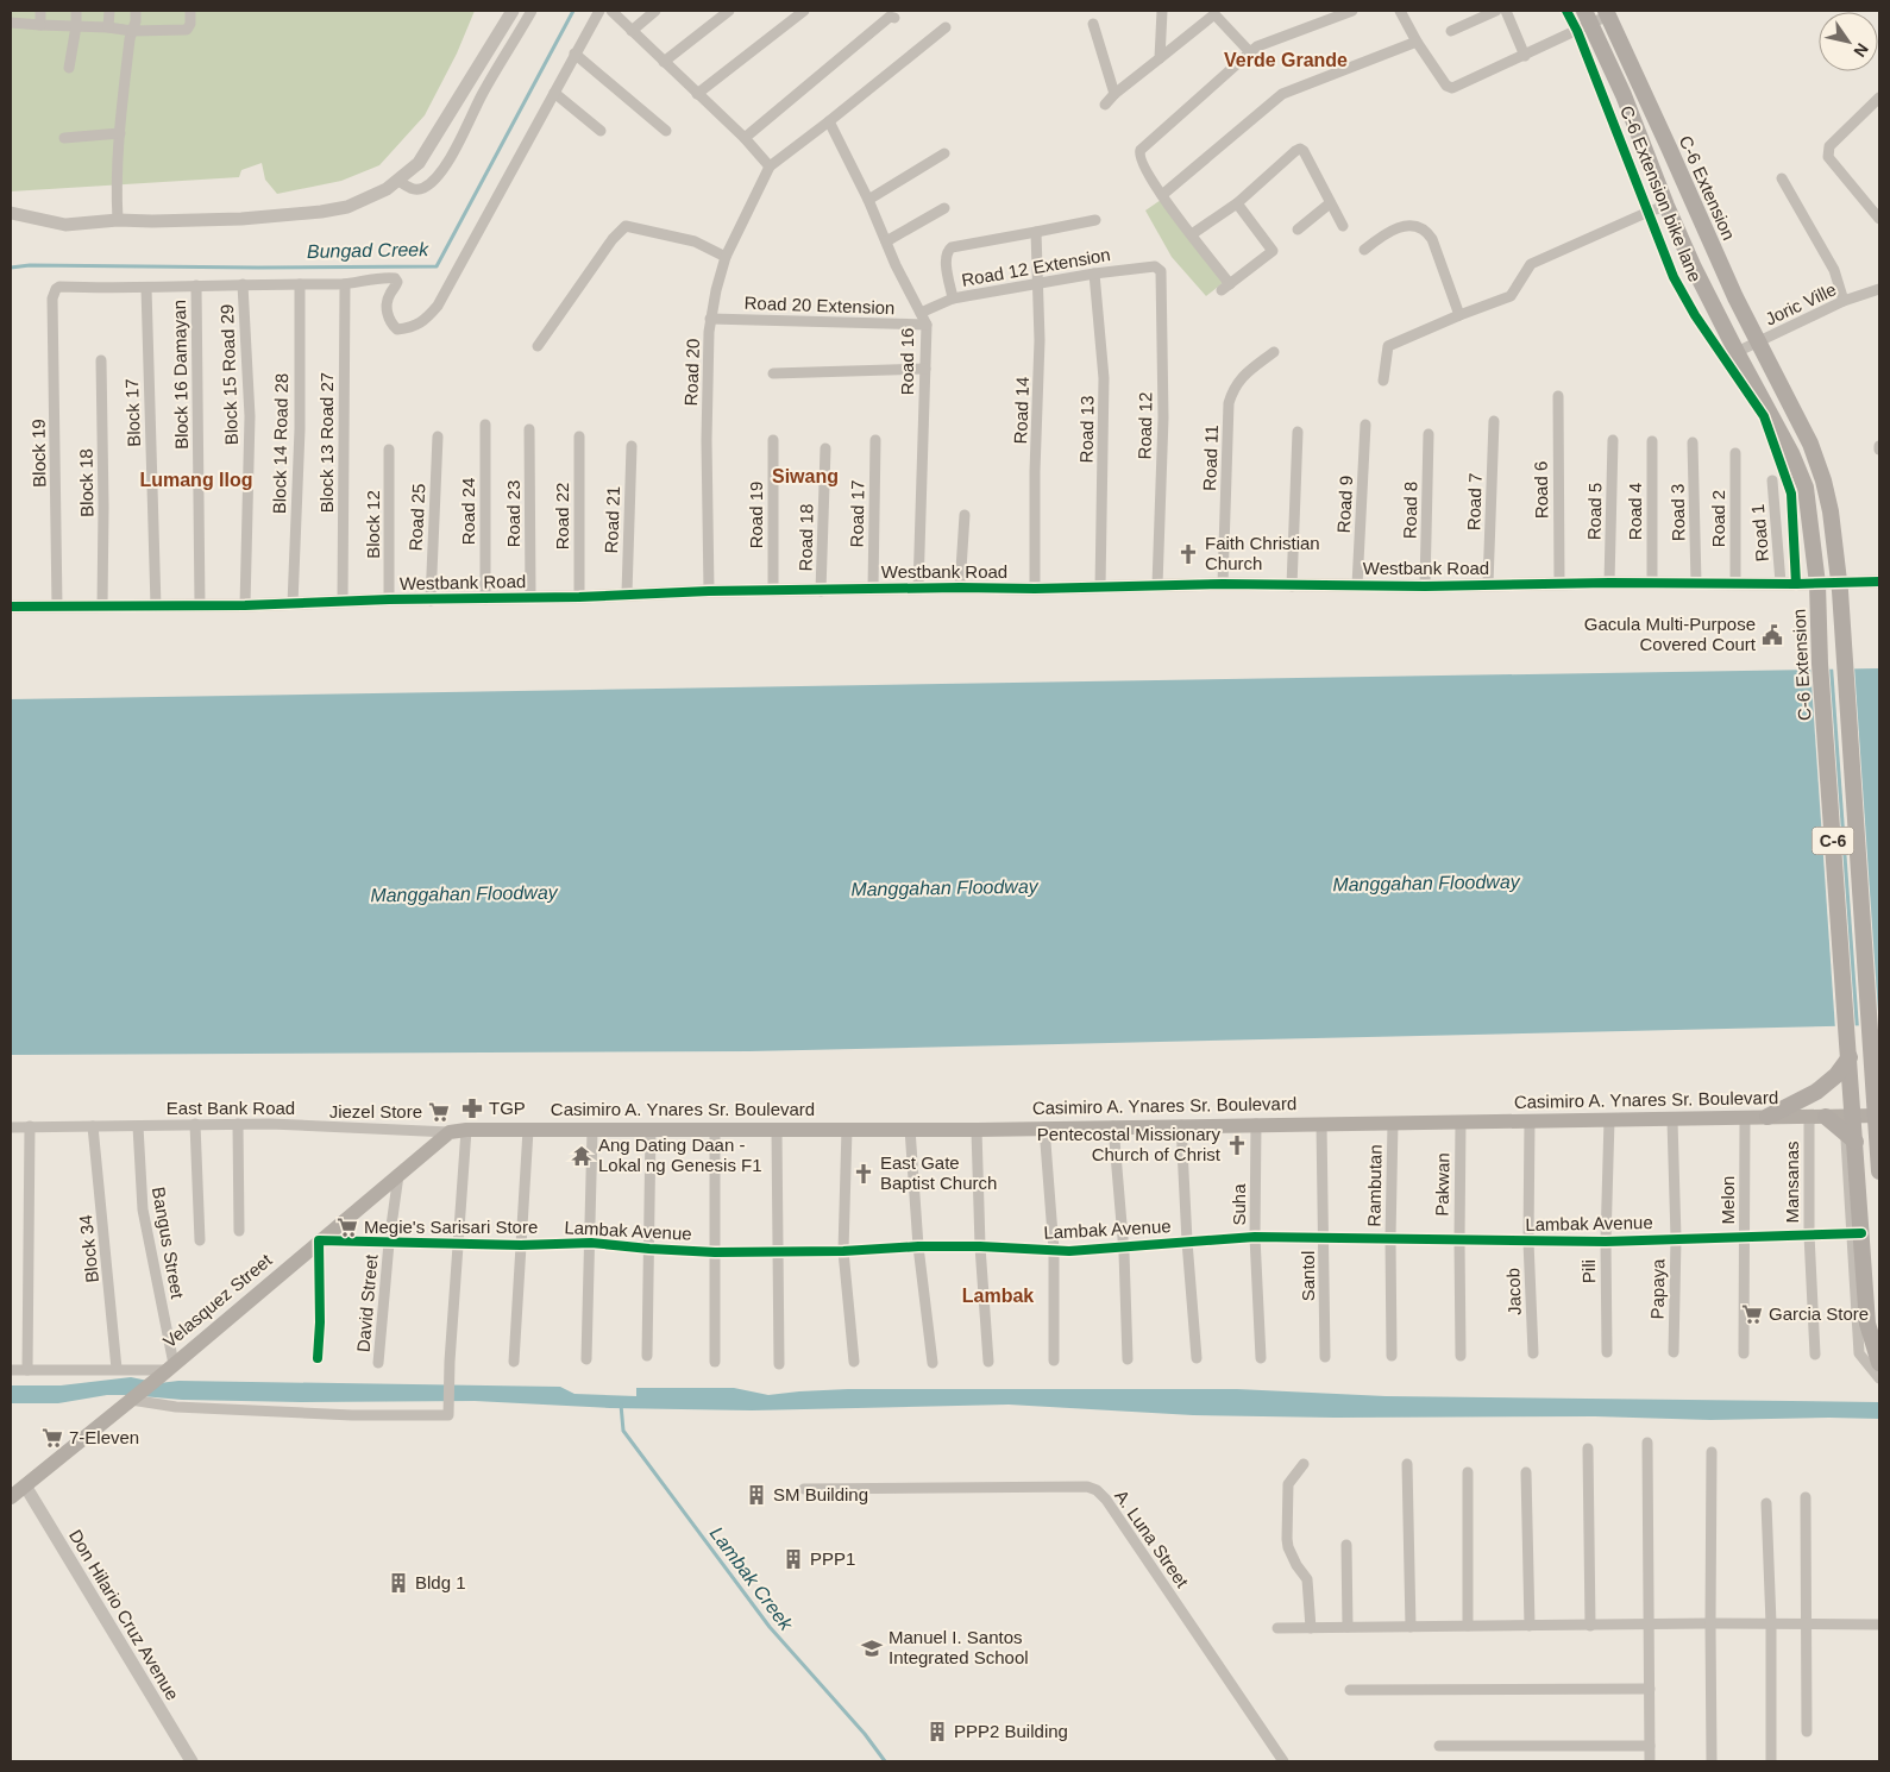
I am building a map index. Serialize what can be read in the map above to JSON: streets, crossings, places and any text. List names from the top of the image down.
{
  "streets": {
    "main road": [
      "C-6 Extension",
      "C-6",
      "Casimiro A. Ynares Sr. Boulevard",
      "Velasquez Street"
    ],
    "street": [
      "Road 12 Extension",
      "Joric Ville",
      "Road 20 Extension",
      "Road 16",
      "Road 20",
      "Block 16 Damayan",
      "Block 15 Road 29",
      "Road 14",
      "Block 17",
      "Road 12",
      "Road 13",
      "Block 13 Road 27",
      "Block 14 Road 28",
      "Block 19",
      "Road 11",
      "Block 18",
      "Road 6",
      "Road 7",
      "Road 9",
      "Road 8",
      "Road 24",
      "Road 5",
      "Road 4",
      "Road 3",
      "Road 23",
      "Road 17",
      "Road 19",
      "Road 22",
      "Road 25",
      "Road 2",
      "Road 21",
      "Block 12",
      "Road 1",
      "Road 18",
      "Westbank Road",
      "East Bank Road",
      "Mansanas",
      "Pakwan",
      "Rambutan",
      "Melon",
      "Suha",
      "Lambak Avenue",
      "Bangus Street",
      "Block 34",
      "Pili",
      "Santol",
      "Papaya",
      "Jacob",
      "David Street",
      "A. Luna Street",
      "Don Hilario Cruz Avenue"
    ],
    "cycle path": ["C-6 Extension bike lane"]
  },
  "crossings": [
    ["C-6 Extension", "Joric Ville"],
    ["C-6 Extension", "Westbank Road"],
    ["C-6 Extension", "C-6"],
    ["C-6 Extension", "Casimiro A. Ynares Sr. Boulevard"],
    ["Road 12 Extension", "Road 16"],
    ["Road 12 Extension", "Road 14"],
    ["Road 12 Extension", "Road 12"],
    ["Road 12 Extension", "Road 13"],
    ["Road 20 Extension", "Road 16"],
    ["Road 20 Extension", "Road 20"],
    ["Road 16", "Westbank Road"],
    ["Road 20", "Westbank Road"],
    ["Block 16 Damayan", "Westbank Road"],
    ["Block 15 Road 29", "Westbank Road"],
    ["Road 14", "Westbank Road"],
    ["Block 17", "Block 19"],
    ["Block 17", "Westbank Road"],
    ["Road 12", "Westbank Road"],
    ["Road 13", "Westbank Road"],
    ["Block 13 Road 27", "Westbank Road"],
    ["Block 14 Road 28", "Westbank Road"],
    ["Block 19", "Westbank Road"],
    ["Road 11", "Westbank Road"],
    ["Block 18", "Westbank Road"],
    ["Road 6", "Westbank Road"],
    ["Road 7", "Westbank Road"],
    ["Road 9", "Westbank Road"],
    ["Road 8", "Westbank Road"],
    ["Road 24", "Westbank Road"],
    ["Road 5", "Westbank Road"],
    ["Road 4", "Westbank Road"],
    ["Road 3", "Westbank Road"],
    ["Road 23", "Westbank Road"],
    ["Road 17", "Westbank Road"],
    ["Road 19", "Westbank Road"],
    ["Road 22", "Westbank Road"],
    ["Road 25", "Westbank Road"],
    ["Road 2", "Westbank Road"],
    ["Road 21", "Westbank Road"],
    ["Block 12", "Westbank Road"],
    ["Road 1", "Westbank Road"],
    ["Road 18", "Westbank Road"],
    ["C-6", "Casimiro A. Ynares Sr. Boulevard"],
    ["C-6", "Lambak Avenue"],
    ["Casimiro A. Ynares Sr. Boulevard", "East Bank Road"],
    ["Casimiro A. Ynares Sr. Boulevard", "Mansanas"],
    ["Casimiro A. Ynares Sr. Boulevard", "Pakwan"],
    ["Casimiro A. Ynares Sr. Boulevard", "Rambutan"],
    ["Casimiro A. Ynares Sr. Boulevard", "Melon"],
    ["Casimiro A. Ynares Sr. Boulevard", "Suha"],
    ["Casimiro A. Ynares Sr. Boulevard", "Pili"],
    ["Casimiro A. Ynares Sr. Boulevard", "Santol"],
    ["Casimiro A. Ynares Sr. Boulevard", "Papaya"],
    ["Casimiro A. Ynares Sr. Boulevard", "Jacob"],
    ["Casimiro A. Ynares Sr. Boulevard", "Velasquez Street"],
    ["East Bank Road", "Bangus Street"],
    ["East Bank Road", "Block 34"],
    ["East Bank Road", "Velasquez Street"],
    ["Mansanas", "Lambak Avenue"],
    ["Pakwan", "Lambak Avenue"],
    ["Rambutan", "Lambak Avenue"],
    ["Melon", "Lambak Avenue"],
    ["Suha", "Lambak Avenue"],
    ["Lambak Avenue", "Pili"],
    ["Lambak Avenue", "Santol"],
    ["Lambak Avenue", "Papaya"],
    ["Lambak Avenue", "Jacob"],
    ["Lambak Avenue", "Velasquez Street"],
    ["Lambak Avenue", "David Street"],
    ["Bangus Street", "Velasquez Street"],
    ["Velasquez Street", "David Street"],
    ["Velasquez Street", "Don Hilario Cruz Avenue"]
  ],
  "districts": [
    "Verde Grande",
    "Siwang",
    "Lumang Ilog",
    "Lambak"
  ],
  "water": ["Bungad Creek", "Manggahan Floodway", "Lambak Creek"],
  "places": {
    "church": ["Faith Christian Church", "Pentecostal Missionary Church of Christ", "East Gate Baptist Church"],
    "public building": ["Gacula Multi-Purpose Covered Court"],
    "pharmacy": ["TGP"],
    "supermarket": [
      "Jiezel Store",
      "Megie's Sarisari Store",
      "Garcia Store",
      "7-Eleven"
    ],
    "temple": ["Ang Dating Daan - Lokal ng Genesis F1"],
    "building": [
      "SM Building",
      "PPP1",
      "Bldg 1",
      "PPP2 Building"
    ],
    "school or university": ["Manuel I. Santos Integrated School"]
  },
  "north": "bottom right"
}
